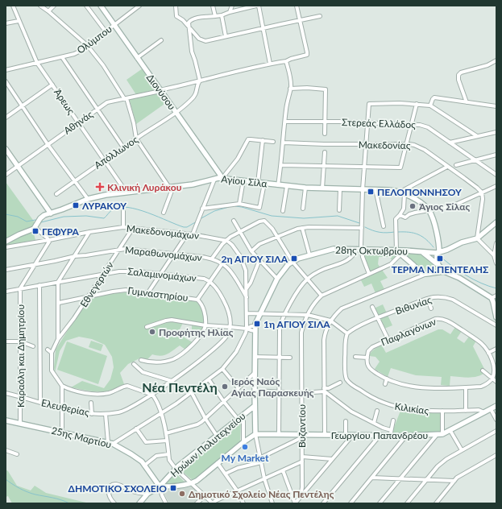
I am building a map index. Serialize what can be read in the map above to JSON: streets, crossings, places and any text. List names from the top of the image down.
{
  "streets": {
    "street": [
      "Ολύμπου",
      "Διονύσου",
      "Άρεως",
      "Αθηνάς",
      "Στερεάς Ελλάδος",
      "Μακεδονίας",
      "Απόλλωνος",
      "Αγίου Σίλα",
      "Μακεδονομάχων",
      "28ης Οκτωβρίου",
      "Μαραθωνομάχων",
      "Σαλαμινομάχων",
      "Εθνεγερτών",
      "Γυμναστηρίου",
      "Βιθυνίας",
      "Παφλαγόνων",
      "Καραόλη και Δημητρίου",
      "Ελευθερίας",
      "Κιλικίας",
      "Βυζαντίου",
      "Γεωργίου Παπανδρέου",
      "25ης Μαρτίου",
      "Ηρώων Πολυτεχνείου"
    ]
  },
  "crossings": [
    ["Ολύμπου", "Διονύσου"],
    ["Ολύμπου", "Άρεως"],
    ["Διονύσου", "Αθηνάς"],
    ["Διονύσου", "Απόλλωνος"],
    ["Διονύσου", "Αγίου Σίλα"],
    ["Άρεως", "Αθηνάς"],
    ["Άρεως", "Απόλλωνος"],
    ["Άρεως", "Αγίου Σίλα"],
    ["Αθηνάς", "Απόλλωνος"],
    ["Μακεδονομάχων", "Εθνεγερτών"],
    ["28ης Οκτωβρίου", "Γεωργίου Παπανδρέου"],
    ["28ης Οκτωβρίου", "Ηρώων Πολυτεχνείου"],
    ["Μαραθωνομάχων", "Εθνεγερτών"],
    ["Σαλαμινομάχων", "Εθνεγερτών"],
    ["Σαλαμινομάχων", "Καραόλη και Δημητρίου"],
    ["Σαλαμινομάχων", "Ελευθερίας"],
    ["Εθνεγερτών", "Γυμναστηρίου"],
    ["Βιθυνίας", "Κιλικίας"],
    ["Καραόλη και Δημητρίου", "Ελευθερίας"],
    ["Καραόλη και Δημητρίου", "25ης Μαρτίου"],
    ["Κιλικίας", "Γεωργίου Παπανδρέου"],
    ["Βυζαντίου", "Γεωργίου Παπανδρέου"],
    ["Γεωργίου Παπανδρέου", "Ηρώων Πολυτεχνείου"],
    ["25ης Μαρτίου", "Ηρώων Πολυτεχνείου"]
  ],
  "districts": ["Νέα Πεντέλη"],
  "places": {
    "health": ["Κλινική Λυράκου"],
    "transit": [
      "ΠΕΛΟΠΟΝΝΗΣΟΥ",
      "ΛΥΡΑΚΟΥ",
      "ΓΕΦΥΡΑ",
      "2η ΑΓΙΟΥ ΣΙΛΑ",
      "ΤΕΡΜΑ Ν.ΠΕΝΤΕΛΗΣ",
      "1η ΑΓΙΟΥ ΣΙΛΑ",
      "ΔΗΜΟΤΙΚΟ ΣΧΟΛΕΙΟ"
    ],
    "other": [
      "Άγιος Σίλας",
      "Προφήτης Ηλίας",
      "Ιερός Ναός Αγίας Παρασκευής",
      "My Market",
      "Δημοτικό Σχολείο Νέας Πεντέλης"
    ]
  }
}
